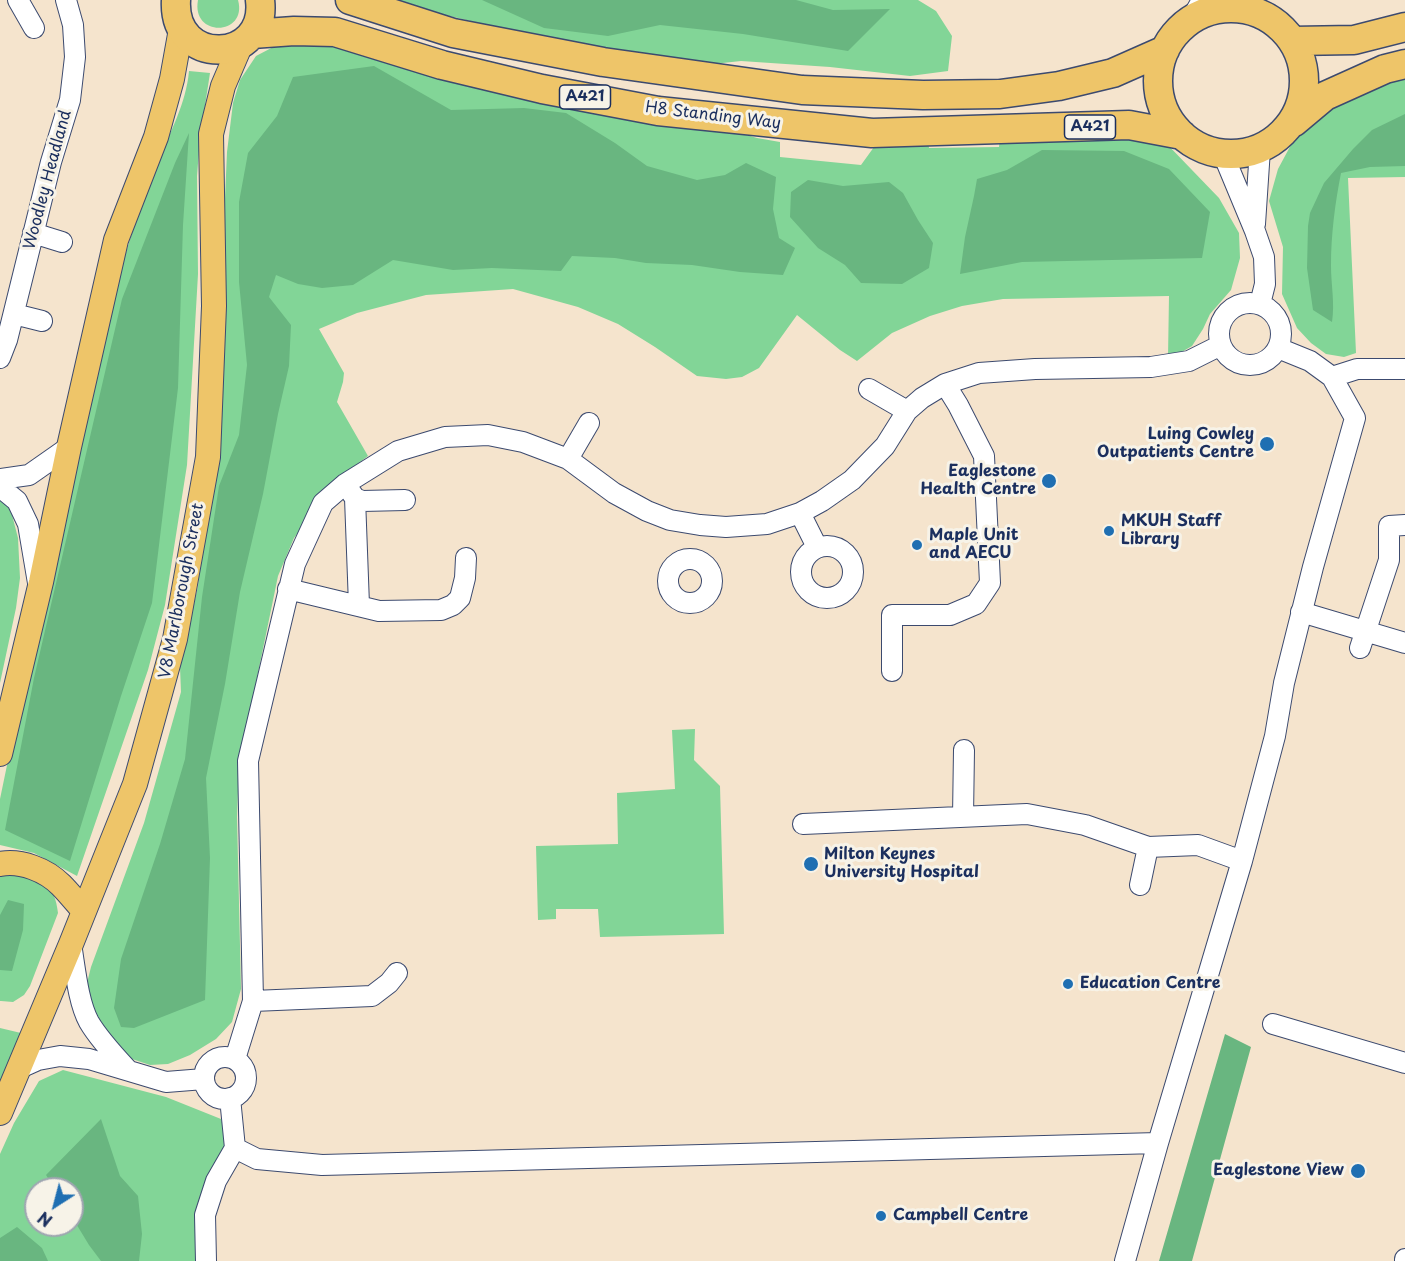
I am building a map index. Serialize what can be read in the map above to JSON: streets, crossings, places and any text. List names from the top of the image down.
{
  "streets": {
    "highway": ["A421", "H8 Standing Way"],
    "main road": ["V8 Marlborough Street"],
    "street": ["Woodley Headland"]
  },
  "crossings": [
    ["A421", "H8 Standing Way"],
    ["A421", "V8 Marlborough Street"],
    ["H8 Standing Way", "V8 Marlborough Street"]
  ],
  "places": [
    "Luing Cowley Outpatients Centre",
    "Eaglestone Health Centre",
    "MKUH Staff Library",
    "Maple Unit and AECU",
    "Milton Keynes University Hospital",
    "Education Centre",
    "Eaglestone View",
    "Campbell Centre"
  ],
  "north": "bottom left"
}
